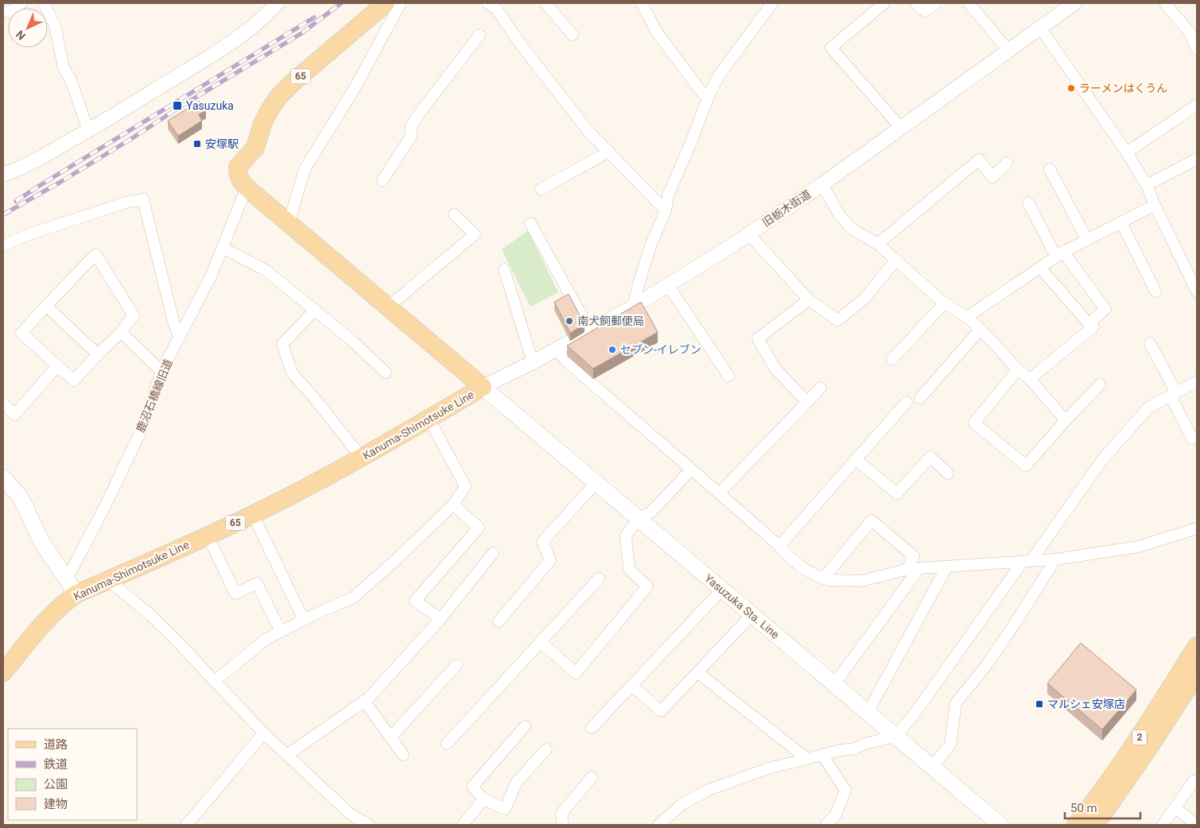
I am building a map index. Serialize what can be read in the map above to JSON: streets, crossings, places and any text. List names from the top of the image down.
{
  "streets": {
    "main road": [
      "65",
      "Kanuma-Shimotsuke Line",
      "Yasuzuka Sta. Line",
      "2"
    ],
    "street": ["旧栃木街道", "鹿沼石橋線旧道"]
  },
  "crossings": [
    ["旧栃木街道", "Kanuma-Shimotsuke Line"],
    ["旧栃木街道", "Yasuzuka Sta. Line"],
    ["鹿沼石橋線旧道", "Kanuma-Shimotsuke Line"],
    ["Kanuma-Shimotsuke Line", "Yasuzuka Sta. Line"]
  ],
  "places": {
    "other": ["ラーメンはくうん", "南犬飼郵便局", "セブン-イレブン"],
    "transit": ["Yasuzuka", "安塚駅", "マルシェ安塚店"]
  },
  "legend": [
    "道路",
    "鉄道",
    "公園",
    "建物"
  ],
  "scale_bar": "50 m",
  "north": "bottom left"
}
